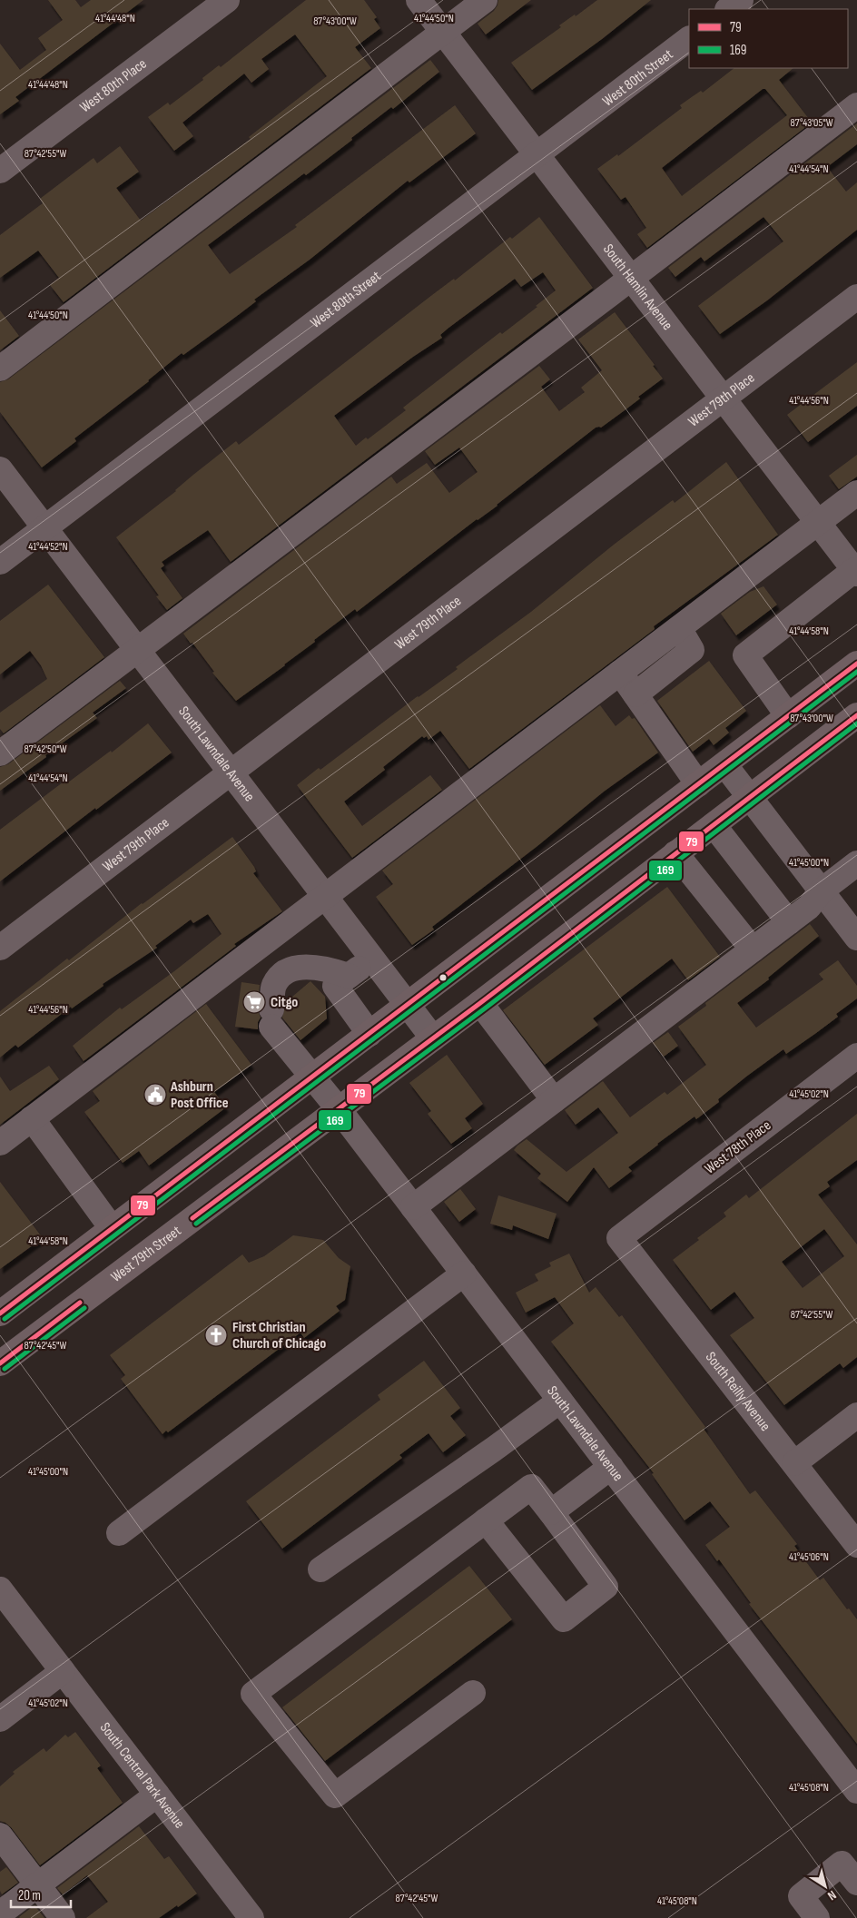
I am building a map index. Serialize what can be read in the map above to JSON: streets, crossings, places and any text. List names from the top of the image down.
{
  "streets": {
    "main road": ["West 79th Street"],
    "street": [
      "West 80th Street",
      "West 80th Place",
      "South Hamlin Avenue",
      "West 79th Place",
      "South Lawndale Avenue",
      "West 78th Place",
      "South Reilly Avenue",
      "South Central Park Avenue"
    ]
  },
  "crossings": [
    ["West 80th Street", "South Hamlin Avenue"],
    ["West 80th Street", "South Lawndale Avenue"],
    ["South Hamlin Avenue", "West 79th Place"],
    ["West 79th Place", "South Lawndale Avenue"],
    ["South Lawndale Avenue", "West 79th Street"],
    ["West 78th Place", "South Reilly Avenue"]
  ],
  "places": {
    "supermarket": ["Citgo"],
    "public building": ["Ashburn Post Office"],
    "church": ["First Christian Church of Chicago"]
  },
  "lines": ["transit line 79", "transit line 169"],
  "legend": ["79", "169"],
  "scale_bar": "20 m",
  "north": "bottom right",
  "coordinates": [
    "41°44'48\"N",
    "41°44'50\"N",
    "87°43'00\"W",
    "87°43'05\"W",
    "87°42'55\"W",
    "41°44'54\"N",
    "41°44'56\"N",
    "41°44'52\"N",
    "41°44'58\"N",
    "87°42'50\"W",
    "41°45'00\"N",
    "41°45'02\"N",
    "87°42'45\"W",
    "41°45'06\"N",
    "41°45'08\"N"
  ]
}
